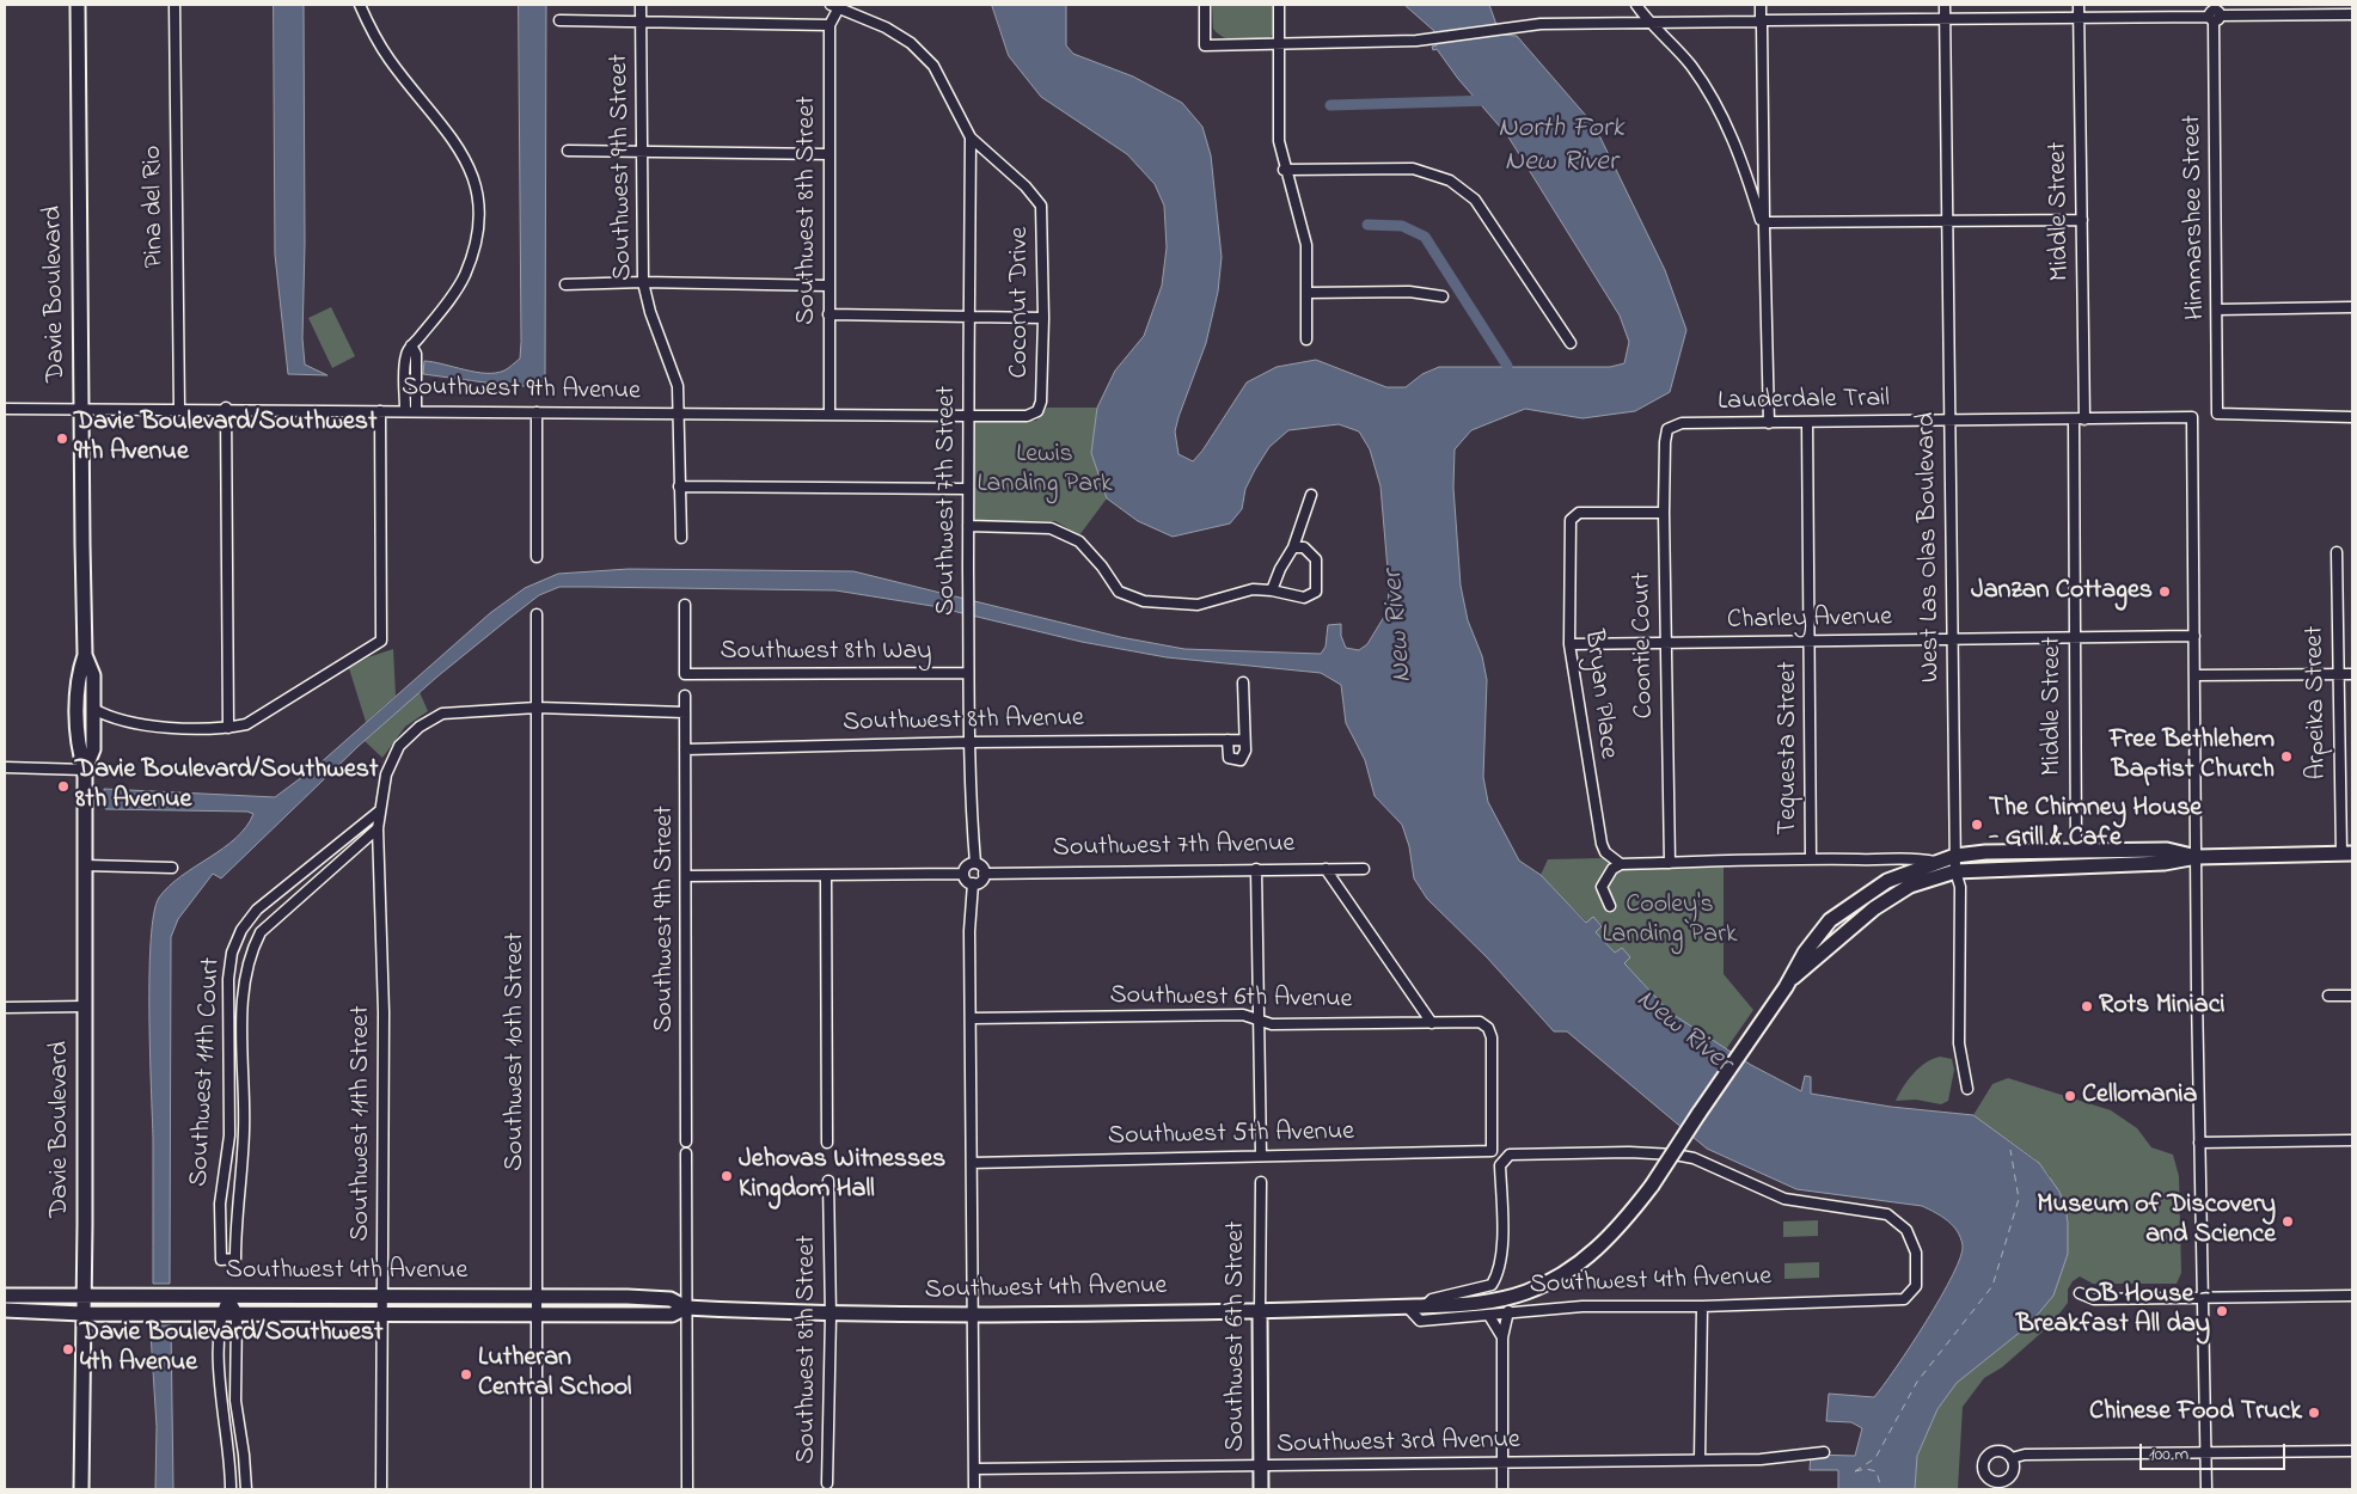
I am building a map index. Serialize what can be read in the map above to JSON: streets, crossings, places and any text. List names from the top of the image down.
{
  "streets": {
    "main road": ["Davie Boulevard", "Southwest 4th Avenue", "Southwest 6th Street"],
    "street": [
      "Southwest 9th Street",
      "Pina del Rio",
      "Southwest 8th Street",
      "Middle Street",
      "Himmarshee Street",
      "Coconut Drive",
      "Southwest 9th Avenue",
      "Lauderdale Trail",
      "Southwest 7th Street",
      "West Las Olas Boulevard",
      "Charley Avenue",
      "Coontie Court",
      "Southwest 8th Way",
      "Bryan Place",
      "Arpeika Street",
      "Southwest 8th Avenue",
      "Tequesta Street",
      "Southwest 7th Avenue",
      "Southwest 6th Avenue",
      "Southwest 10th Street",
      "Southwest 11th Court",
      "Southwest 11th Street",
      "Southwest 5th Avenue",
      "Southwest 3rd Avenue"
    ]
  },
  "crossings": [
    ["Southwest 9th Street", "Southwest 9th Avenue"],
    ["Southwest 9th Street", "Southwest 8th Avenue"],
    ["Pina del Rio", "Southwest 9th Avenue"],
    ["Southwest 8th Street", "Coconut Drive"],
    ["Southwest 8th Street", "Southwest 9th Avenue"],
    ["Southwest 8th Street", "Southwest 4th Avenue"],
    ["Middle Street", "Lauderdale Trail"],
    ["Middle Street", "Charley Avenue"],
    ["Middle Street", "Southwest 4th Avenue"],
    ["Davie Boulevard", "Southwest 9th Avenue"],
    ["Davie Boulevard", "Southwest 4th Avenue"],
    ["Coconut Drive", "Southwest 9th Avenue"],
    ["Coconut Drive", "Southwest 7th Street"],
    ["Southwest 9th Avenue", "Southwest 7th Street"],
    ["Lauderdale Trail", "West Las Olas Boulevard"],
    ["Lauderdale Trail", "Charley Avenue"],
    ["Lauderdale Trail", "Coontie Court"],
    ["Lauderdale Trail", "Tequesta Street"],
    ["Southwest 7th Street", "Southwest 8th Way"],
    ["Southwest 7th Street", "Southwest 8th Avenue"],
    ["Southwest 7th Street", "Southwest 7th Avenue"],
    ["West Las Olas Boulevard", "Charley Avenue"],
    ["West Las Olas Boulevard", "Southwest 4th Avenue"],
    ["Charley Avenue", "Coontie Court"],
    ["Charley Avenue", "Bryan Place"],
    ["Charley Avenue", "Tequesta Street"],
    ["Coontie Court", "Bryan Place"],
    ["Southwest 6th Avenue", "Southwest 5th Avenue"],
    ["Southwest 10th Street", "Southwest 4th Avenue"],
    ["Southwest 11th Court", "Southwest 11th Street"],
    ["Southwest 11th Street", "Southwest 4th Avenue"],
    ["Southwest 4th Avenue", "Southwest 6th Street"],
    ["Southwest 6th Street", "Southwest 3rd Avenue"]
  ],
  "water": ["North Fork New River", "New River"],
  "parks": ["Lewis Landing Park", "Cooley's Landing Park"],
  "places": [
    "Davie Boulevard/Southwest 9th Avenue",
    "Janzan Cottages",
    "Free Bethlehem Baptist Church",
    "Davie Boulevard/Southwest 8th Avenue",
    "The Chimney House - Grill & Cafe",
    "Rots Miniaci",
    "Cellomania",
    "Jehovas Witnesses Kingdom Hall",
    "Museum of Discovery and Science",
    "OB House - Breakfast All day",
    "Davie Boulevard/Southwest 4th Avenue",
    "Lutheran Central School",
    "Chinese Food Truck"
  ],
  "scale_bar": "100 m"
}
